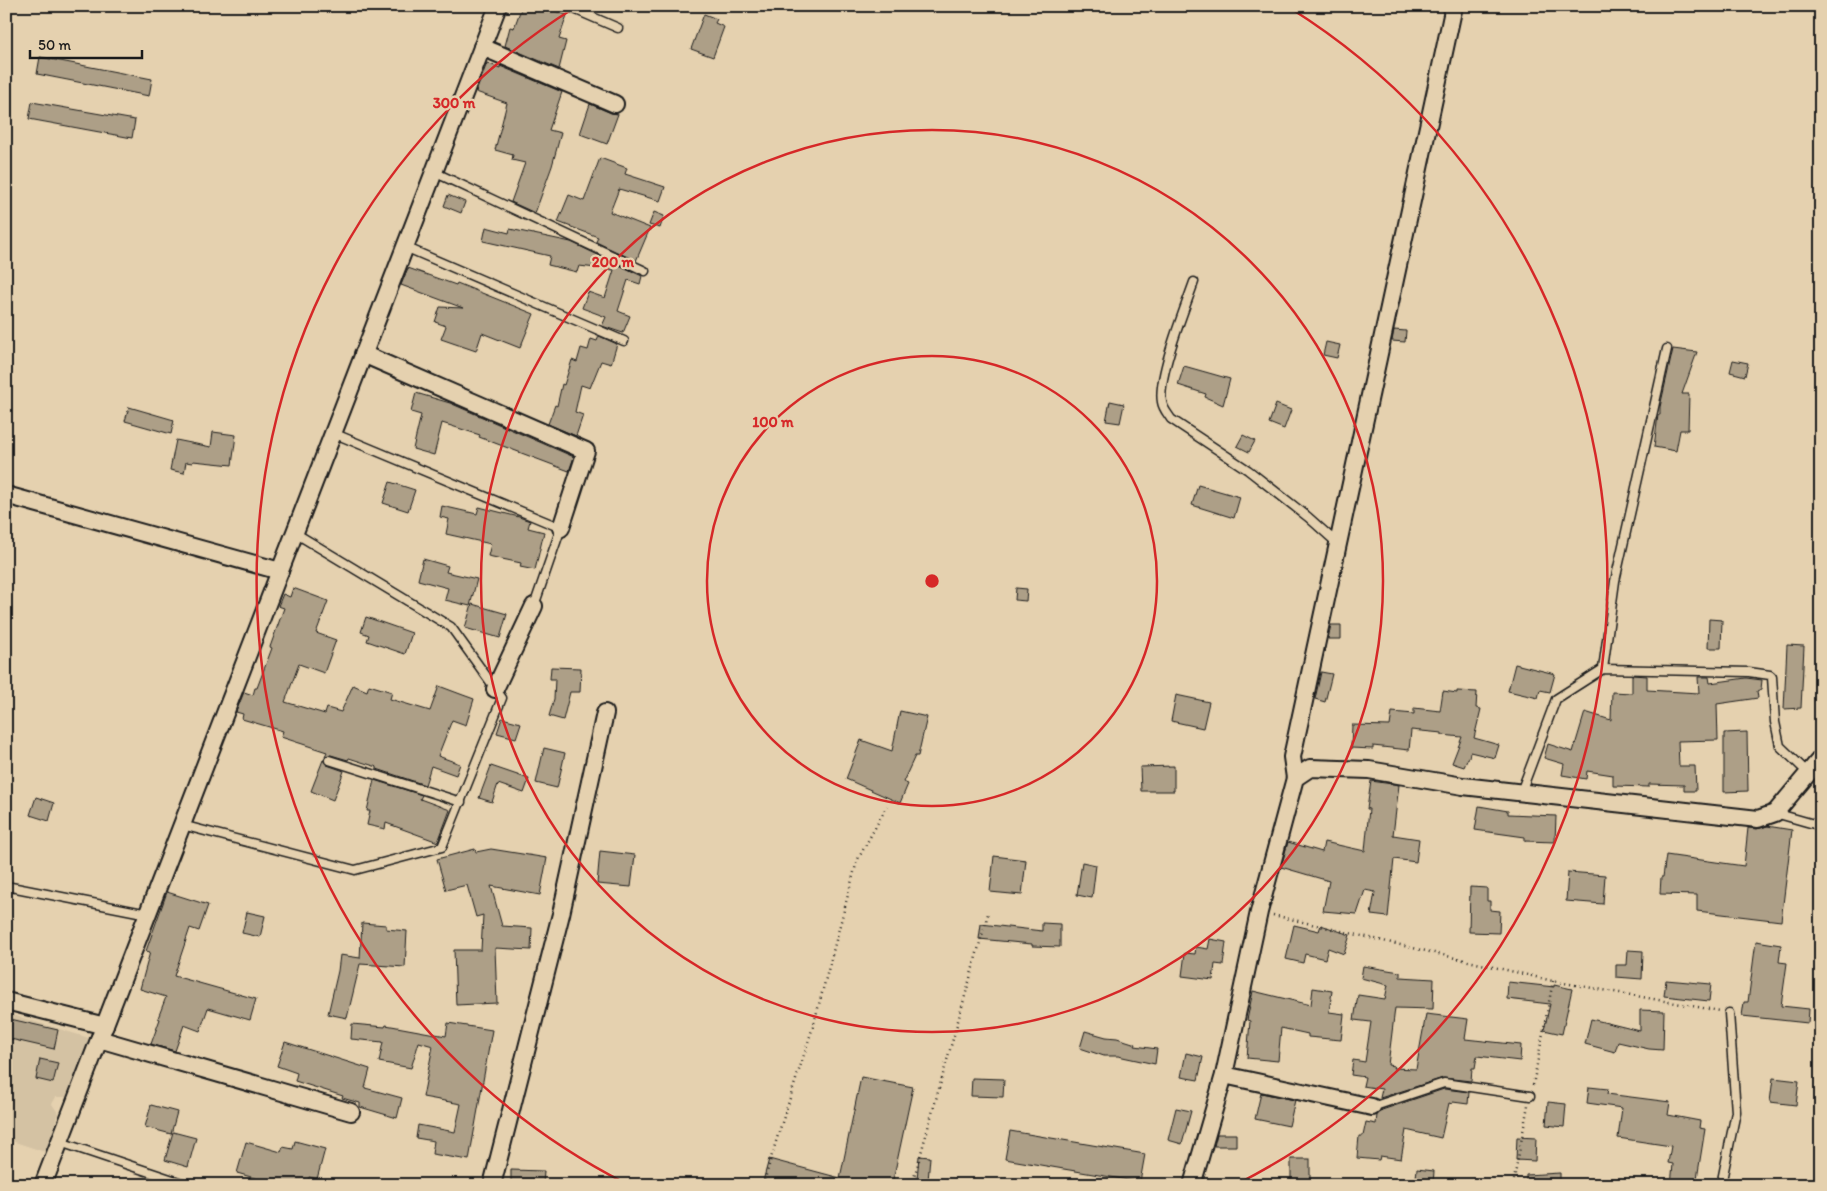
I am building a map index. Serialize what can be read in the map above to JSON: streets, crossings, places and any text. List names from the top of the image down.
{
  "scale_bar": "50 m",
  "rings": ["300 m", "200 m", "100 m"]
}
